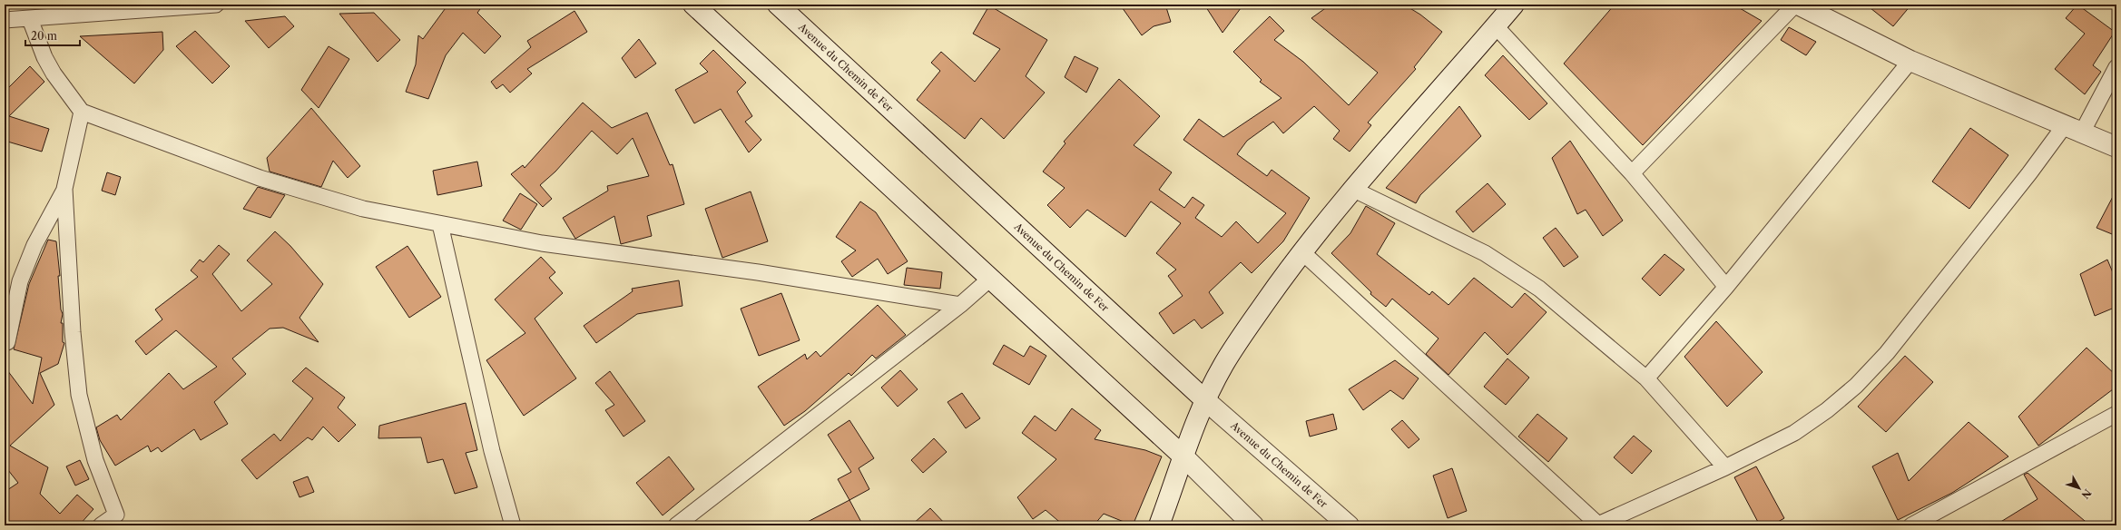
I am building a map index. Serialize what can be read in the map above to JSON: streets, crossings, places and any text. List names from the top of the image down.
{
  "streets": {
    "main road": ["Avenue du Chemin de Fer"]
  },
  "scale_bar": "20 m",
  "north": "bottom right"
}
